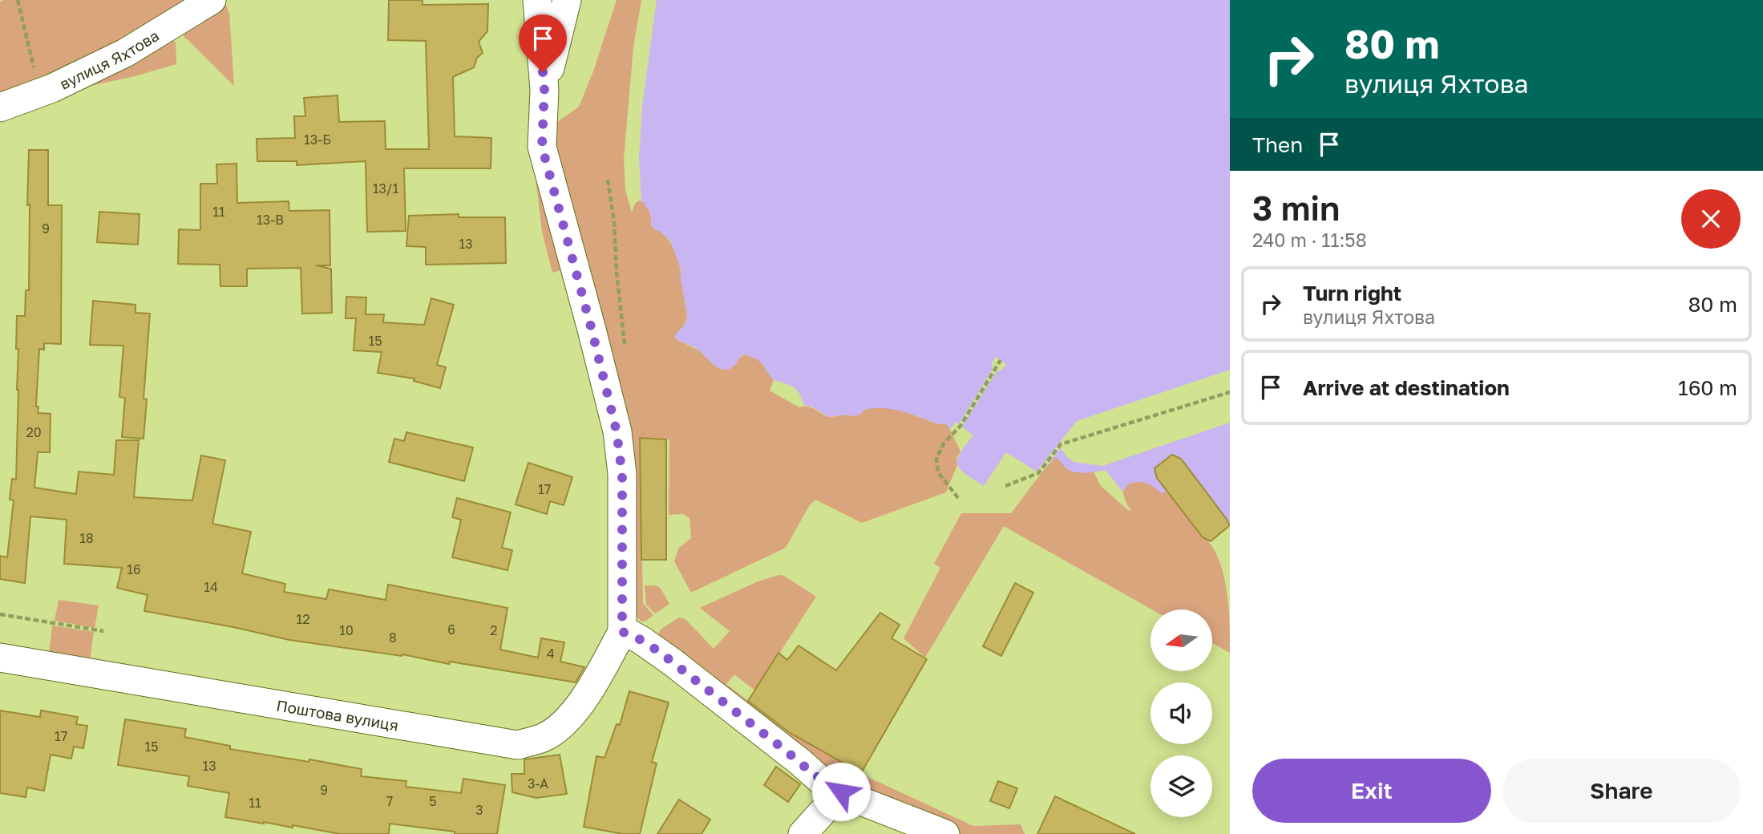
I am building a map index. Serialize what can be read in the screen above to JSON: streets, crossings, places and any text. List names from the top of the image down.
{
  "streets": {
    "street": ["вулиця Яхтова", "Поштова вулиця"]
  },
  "house_numbers": [
    "13-Б",
    "13/1",
    "11",
    "13-В",
    "9",
    "13",
    "15",
    "20",
    "17",
    "18",
    "16",
    "14",
    "12",
    "6",
    "10",
    "2",
    "8",
    "4",
    "17",
    "15",
    "13",
    "3-А",
    "9",
    "7",
    "5",
    "11",
    "3"
  ],
  "north": "left",
  "page": {
    "turn": ["80 m", "вулиця Яхтова"],
    "then": "Then",
    "heading": ["3 min", "240 m · 11:58"],
    "list": [
      {
        "name": "Turn right",
        "note": "вулиця Яхтова",
        "value": "80 m"
      },
      {
        "name": "Arrive at destination",
        "value": "160 m"
      }
    ],
    "buttons": ["Exit", "Share"]
  }
}
